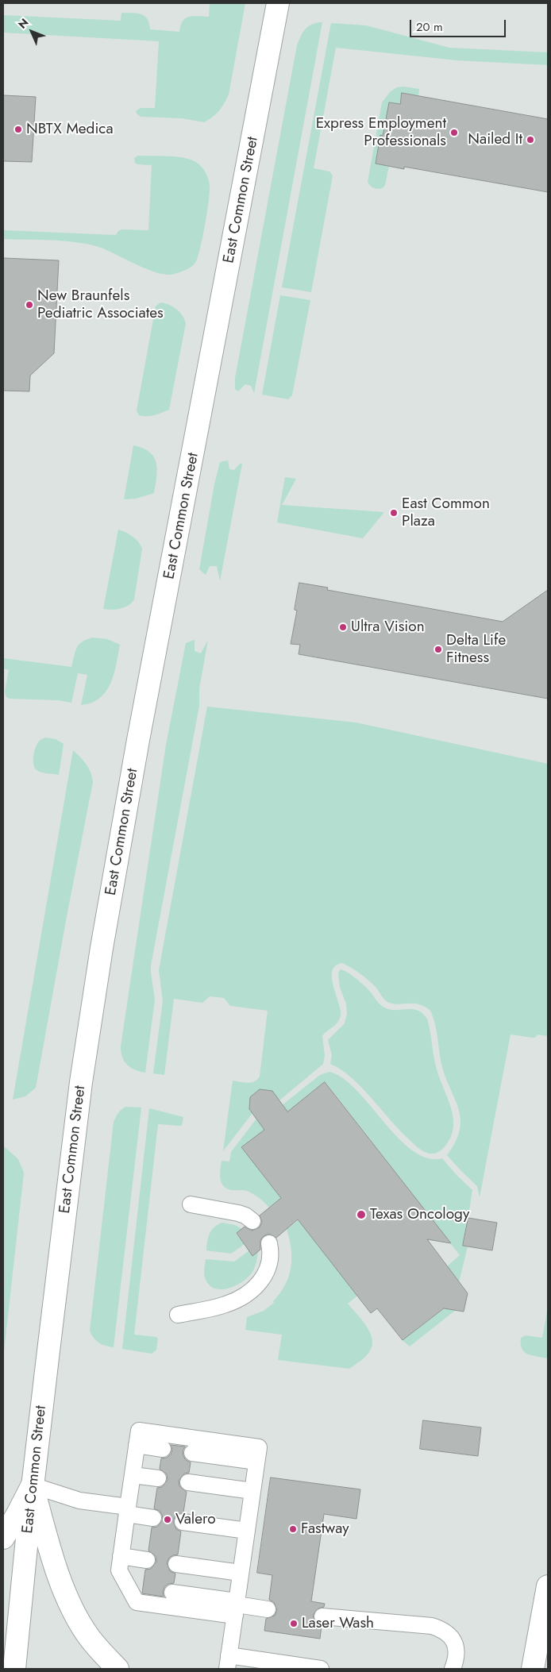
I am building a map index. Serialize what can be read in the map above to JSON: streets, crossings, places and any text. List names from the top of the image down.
{
  "streets": {
    "main road": ["East Common Street"]
  },
  "places": [
    "NBTX Medica",
    "Express Employment Professionals",
    "Nailed It",
    "New Braunfels Pediatric Associates",
    "East Common Plaza",
    "Ultra Vision",
    "Delta Life Fitness",
    "Texas Oncology",
    "Valero",
    "Fastway",
    "Laser Wash"
  ],
  "scale_bar": "20 m",
  "north": "top left"
}
